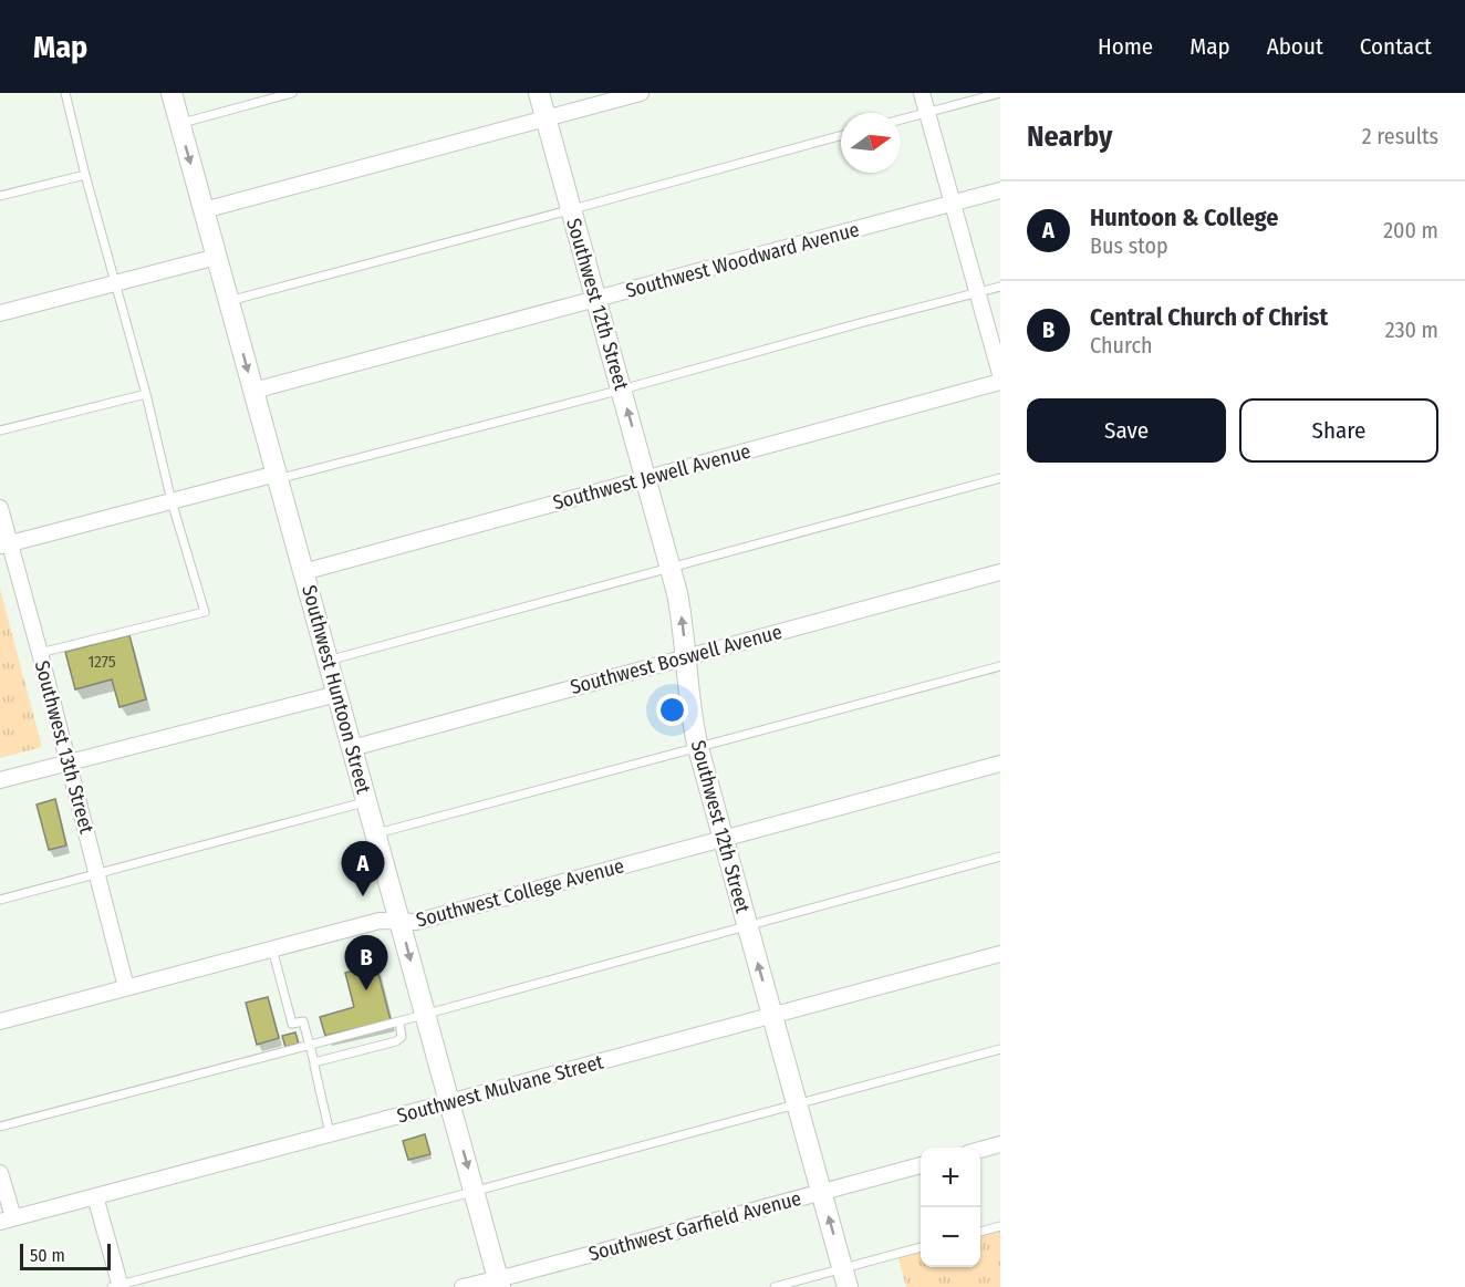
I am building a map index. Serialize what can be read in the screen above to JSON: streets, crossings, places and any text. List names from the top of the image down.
{
  "streets": {
    "main road": ["Southwest 12th Street", "Southwest Huntoon Street"],
    "street": [
      "Southwest Woodward Avenue",
      "Southwest Jewell Avenue",
      "Southwest Boswell Avenue",
      "Southwest 13th Street",
      "Southwest College Avenue",
      "Southwest Mulvane Street",
      "Southwest Garfield Avenue"
    ]
  },
  "crossings": [
    ["Southwest Woodward Avenue", "Southwest 12th Street"],
    ["Southwest Woodward Avenue", "Southwest Huntoon Street"],
    ["Southwest 12th Street", "Southwest Jewell Avenue"],
    ["Southwest 12th Street", "Southwest Boswell Avenue"],
    ["Southwest 12th Street", "Southwest College Avenue"],
    ["Southwest 12th Street", "Southwest Mulvane Street"],
    ["Southwest 12th Street", "Southwest Garfield Avenue"],
    ["Southwest Jewell Avenue", "Southwest Huntoon Street"],
    ["Southwest Boswell Avenue", "Southwest Huntoon Street"],
    ["Southwest Huntoon Street", "Southwest College Avenue"],
    ["Southwest Huntoon Street", "Southwest Mulvane Street"],
    ["Southwest Huntoon Street", "Southwest Garfield Avenue"],
    ["Southwest 13th Street", "Southwest College Avenue"]
  ],
  "house_numbers": ["1275"],
  "scale_bar": "50 m",
  "north": "right",
  "page": {
    "header": "Map",
    "nav": [
      "Home",
      "Map",
      "About",
      "Contact"
    ],
    "heading": ["Nearby", "2 results"],
    "list": [
      {
        "mark": "A",
        "name": "Huntoon & College",
        "note": "Bus stop",
        "value": "200 m"
      },
      {
        "mark": "B",
        "name": "Central Church of Christ",
        "note": "Church",
        "value": "230 m"
      }
    ],
    "buttons": ["Save", "Share"],
    "pins": ["A", "B"],
    "map_buttons": ["+", "−"],
    "scale": "50 m"
  }
}
